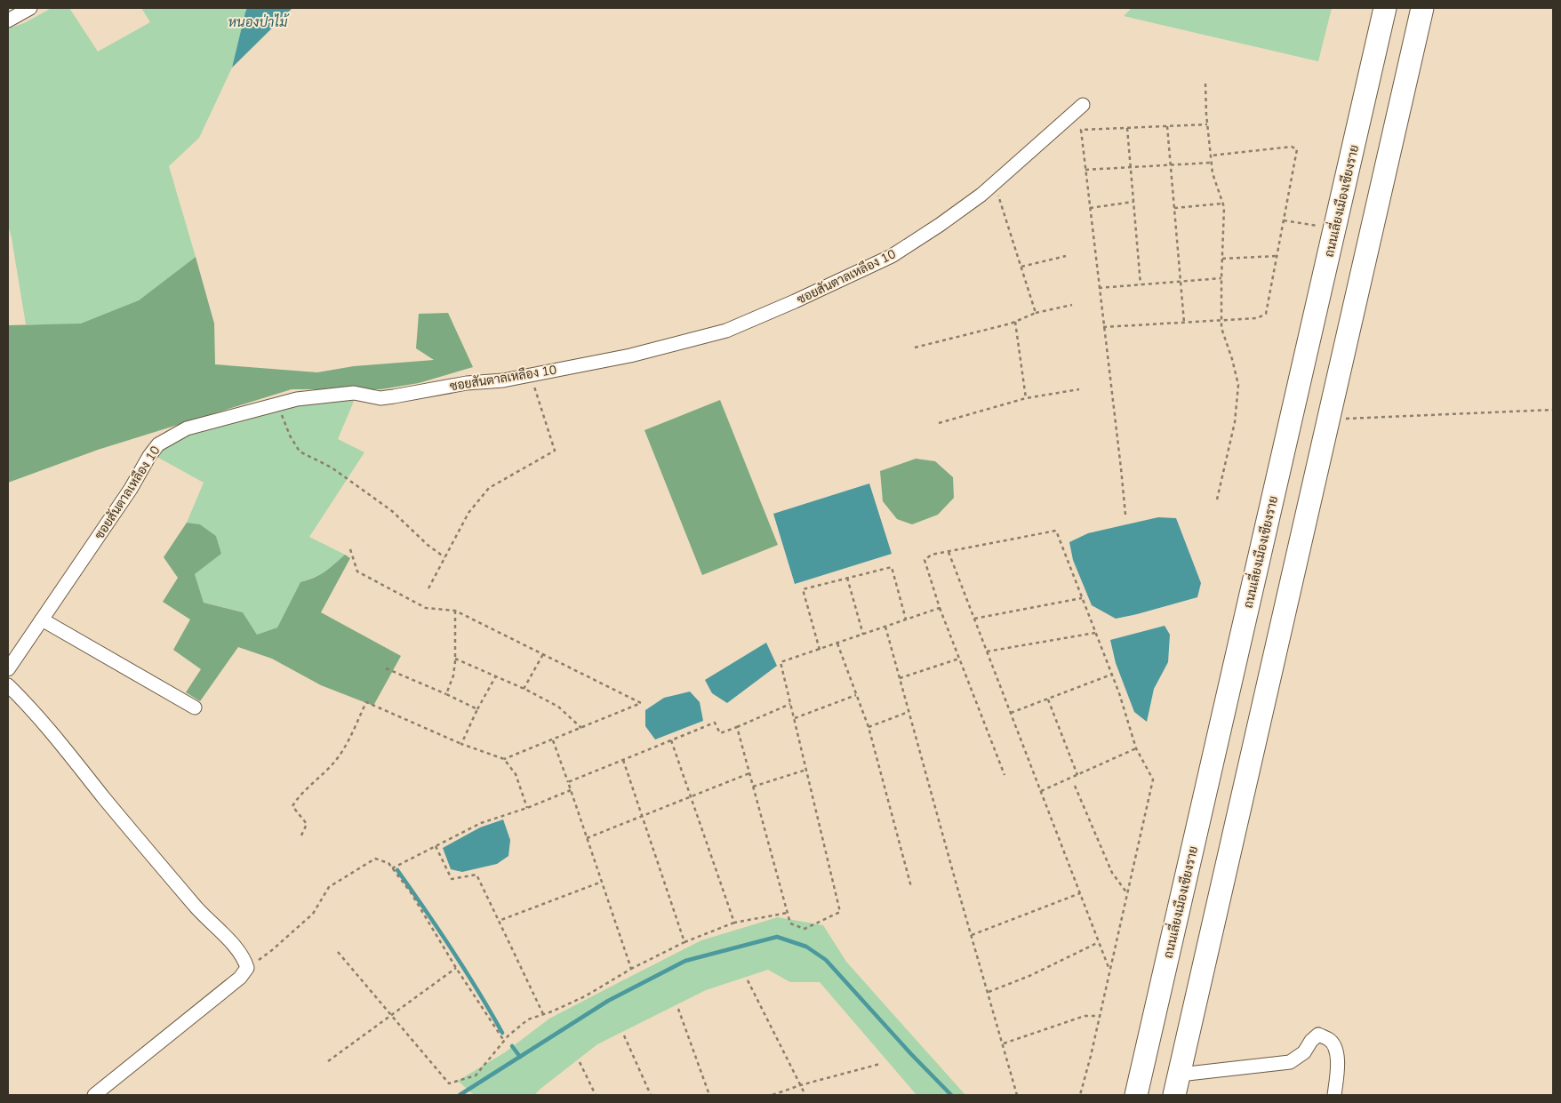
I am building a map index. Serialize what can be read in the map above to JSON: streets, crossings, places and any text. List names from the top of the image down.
{
  "streets": {
    "highway": ["ถนนเลี่ยงเมืองเชียงราย"],
    "street": ["ซอยสันตาลเหลือง 10"]
  },
  "water": ["หนองป่าไม้"]
}
